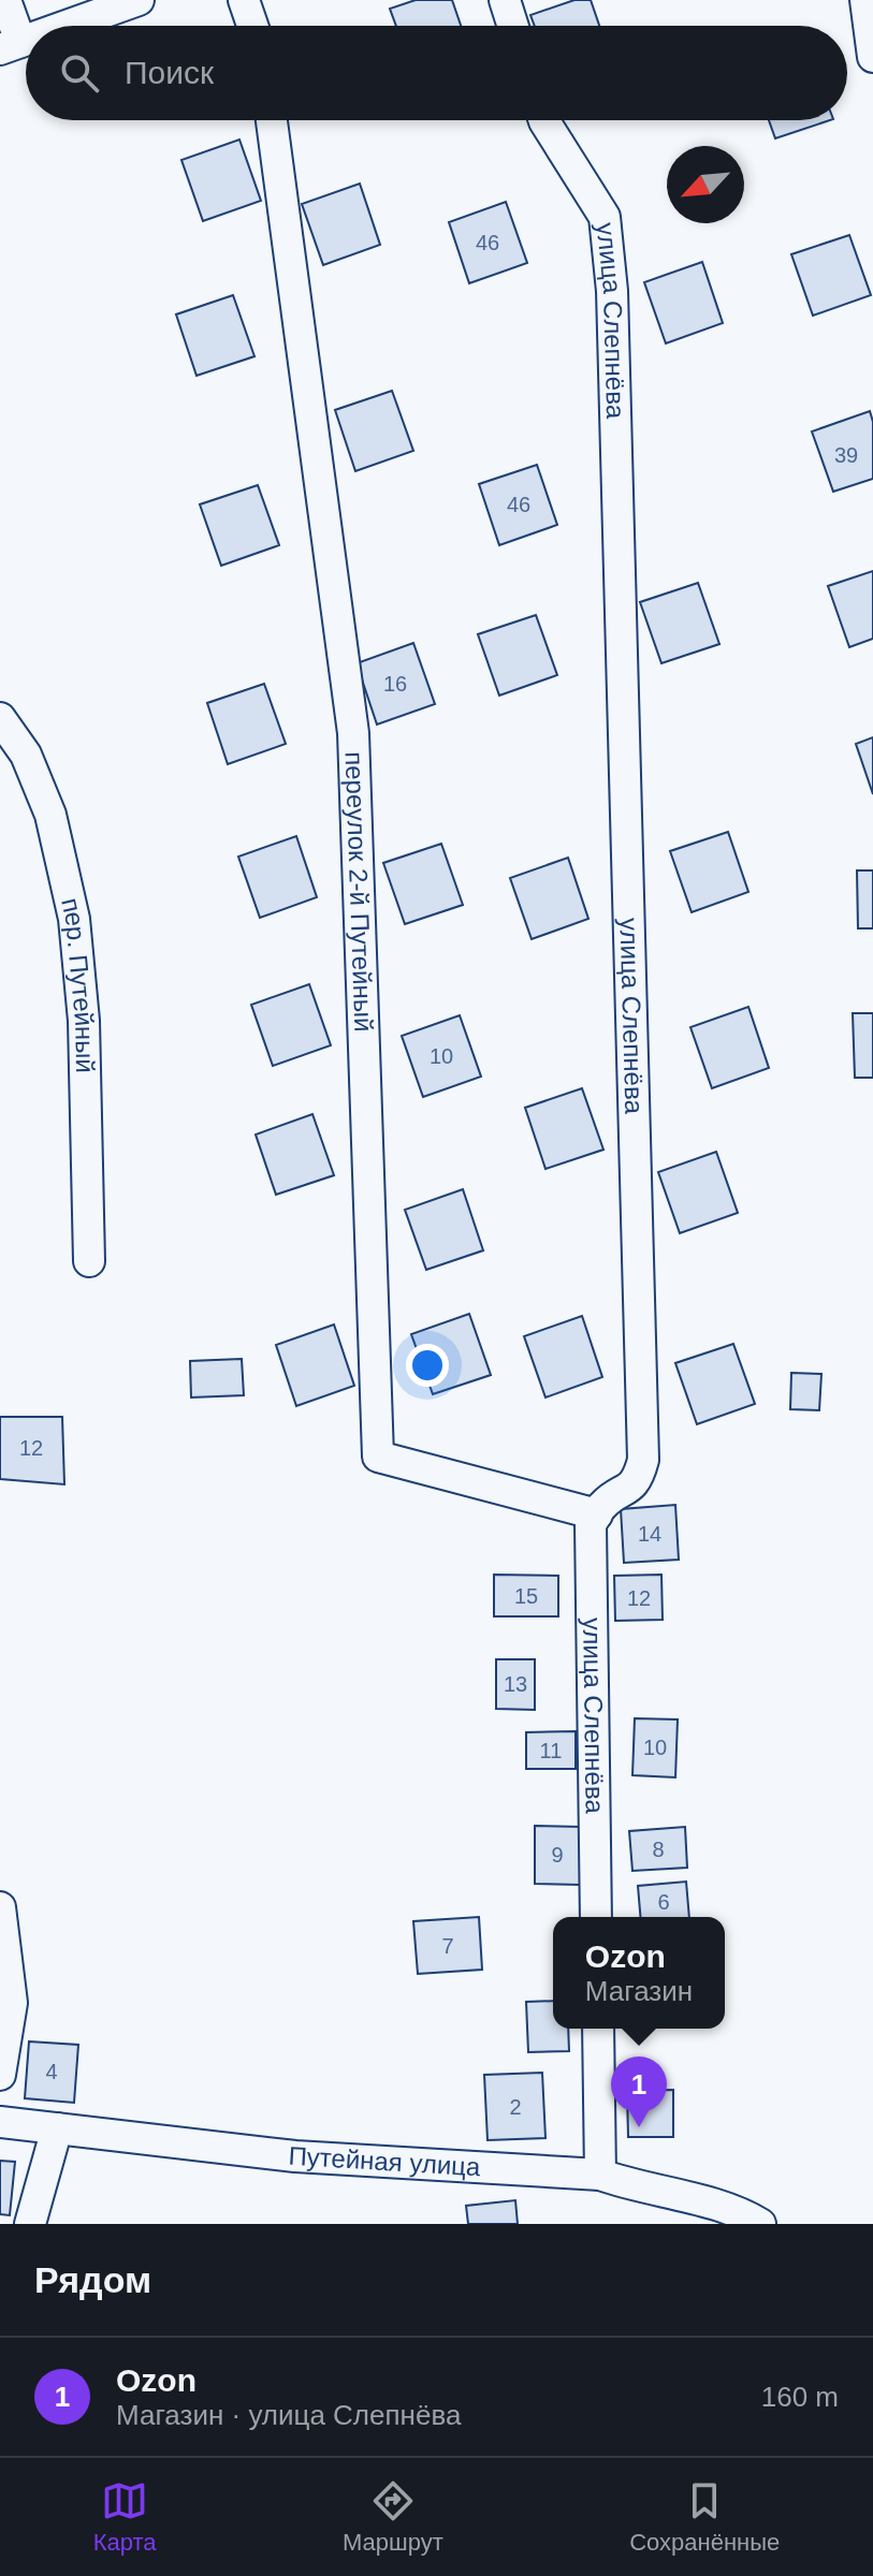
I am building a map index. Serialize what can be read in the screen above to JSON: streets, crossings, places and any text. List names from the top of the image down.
{
  "streets": {
    "street": [
      "улица Слепнёва",
      "переулок 2-й Путейный",
      "пер. Путейный",
      "Путейная улица"
    ]
  },
  "crossings": [
    ["улица Слепнёва", "переулок 2-й Путейный"]
  ],
  "house_numbers": [
    "46",
    "39",
    "46",
    "16",
    "10",
    "12",
    "14",
    "15",
    "12",
    "13",
    "10",
    "11",
    "8",
    "9",
    "6",
    "7",
    "4",
    "2"
  ],
  "north": "bottom left",
  "page": {
    "search": "Поиск",
    "popup": ["Ozon", "Магазин"],
    "pins": "1",
    "heading": "Рядом",
    "list": [
      {
        "mark": "1",
        "name": "Ozon",
        "note": "Магазин · улица Слепнёва",
        "value": "160 m"
      }
    ],
    "nav": ["Карта", "Маршрут", "Сохранённые"]
  }
}
